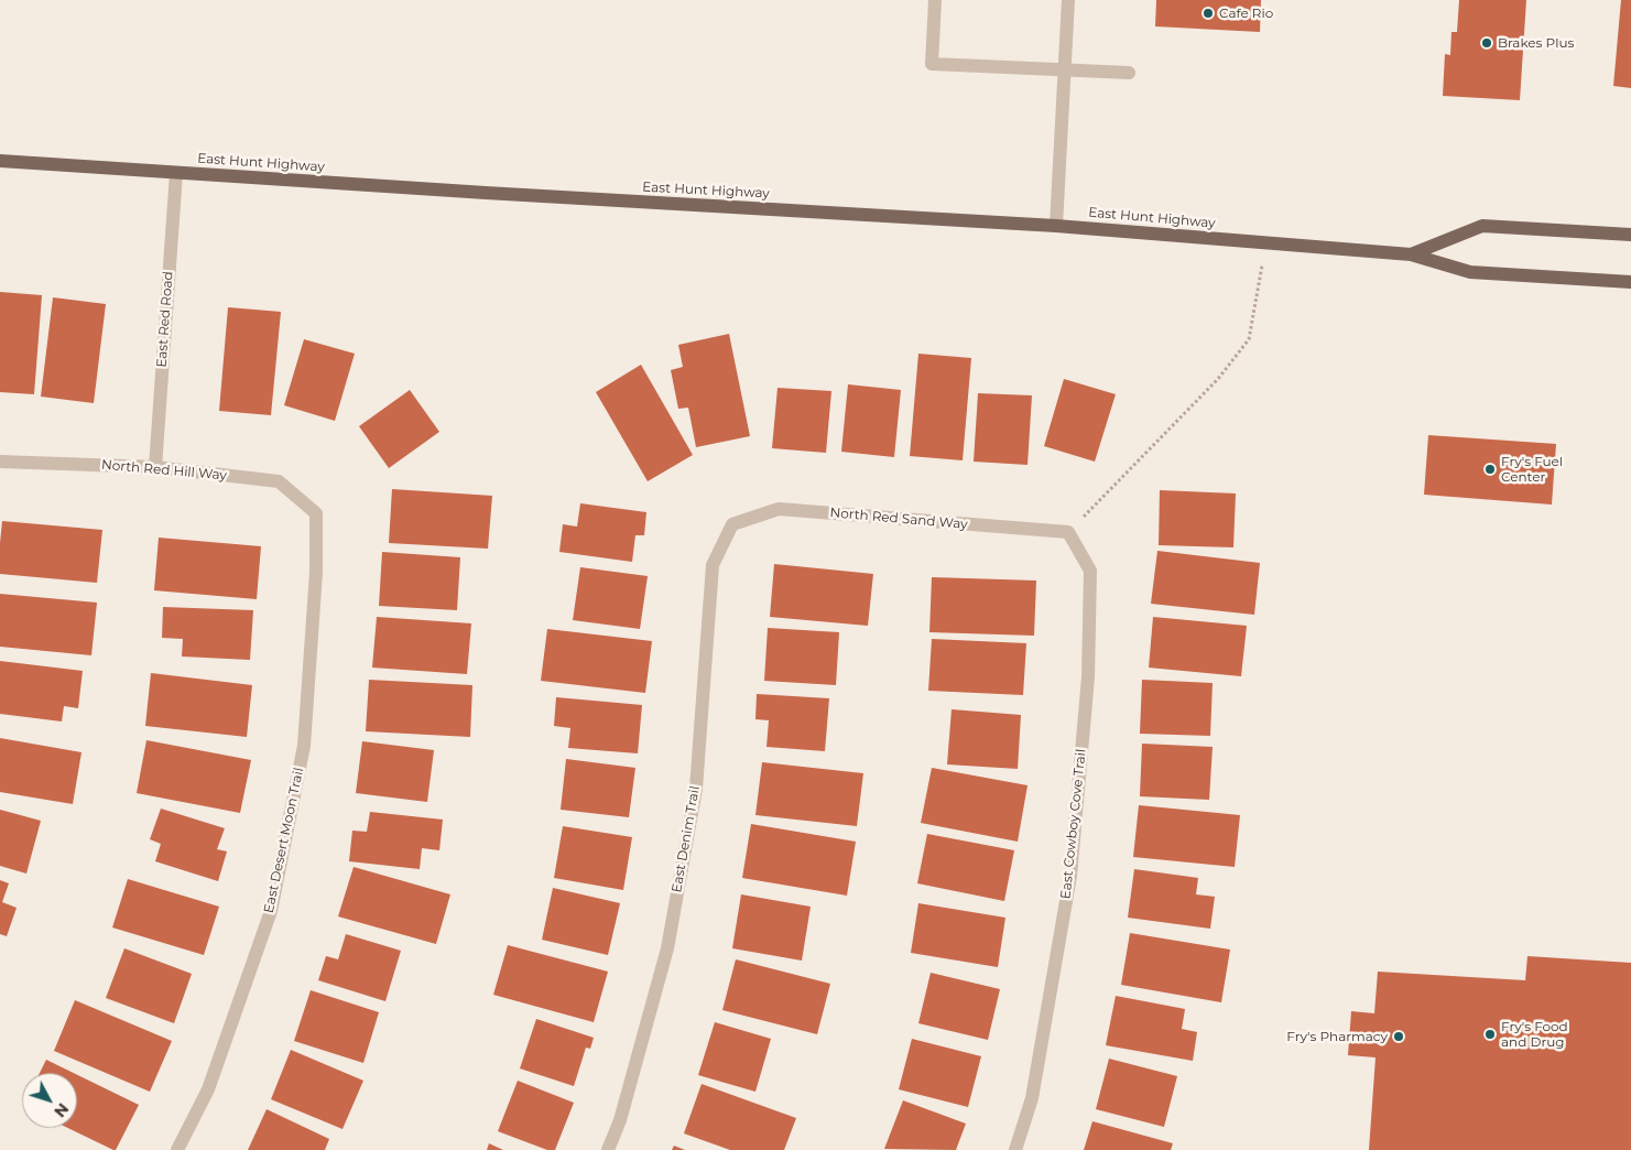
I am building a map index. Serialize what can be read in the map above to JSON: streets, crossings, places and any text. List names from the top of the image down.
{
  "streets": {
    "main road": ["East Hunt Highway"],
    "street": [
      "East Red Road",
      "North Red Hill Way",
      "North Red Sand Way",
      "East Cowboy Cove Trail",
      "East Denim Trail",
      "East Desert Moon Trail"
    ]
  },
  "crossings": [
    ["East Hunt Highway", "East Red Road"],
    ["East Red Road", "North Red Hill Way"],
    ["North Red Hill Way", "East Desert Moon Trail"],
    ["North Red Sand Way", "East Cowboy Cove Trail"],
    ["North Red Sand Way", "East Denim Trail"]
  ],
  "places": [
    "Cafe Rio",
    "Brakes Plus",
    "Fry's Fuel Center",
    "Fry's Food and Drug",
    "Fry's Pharmacy"
  ],
  "north": "bottom right"
}
